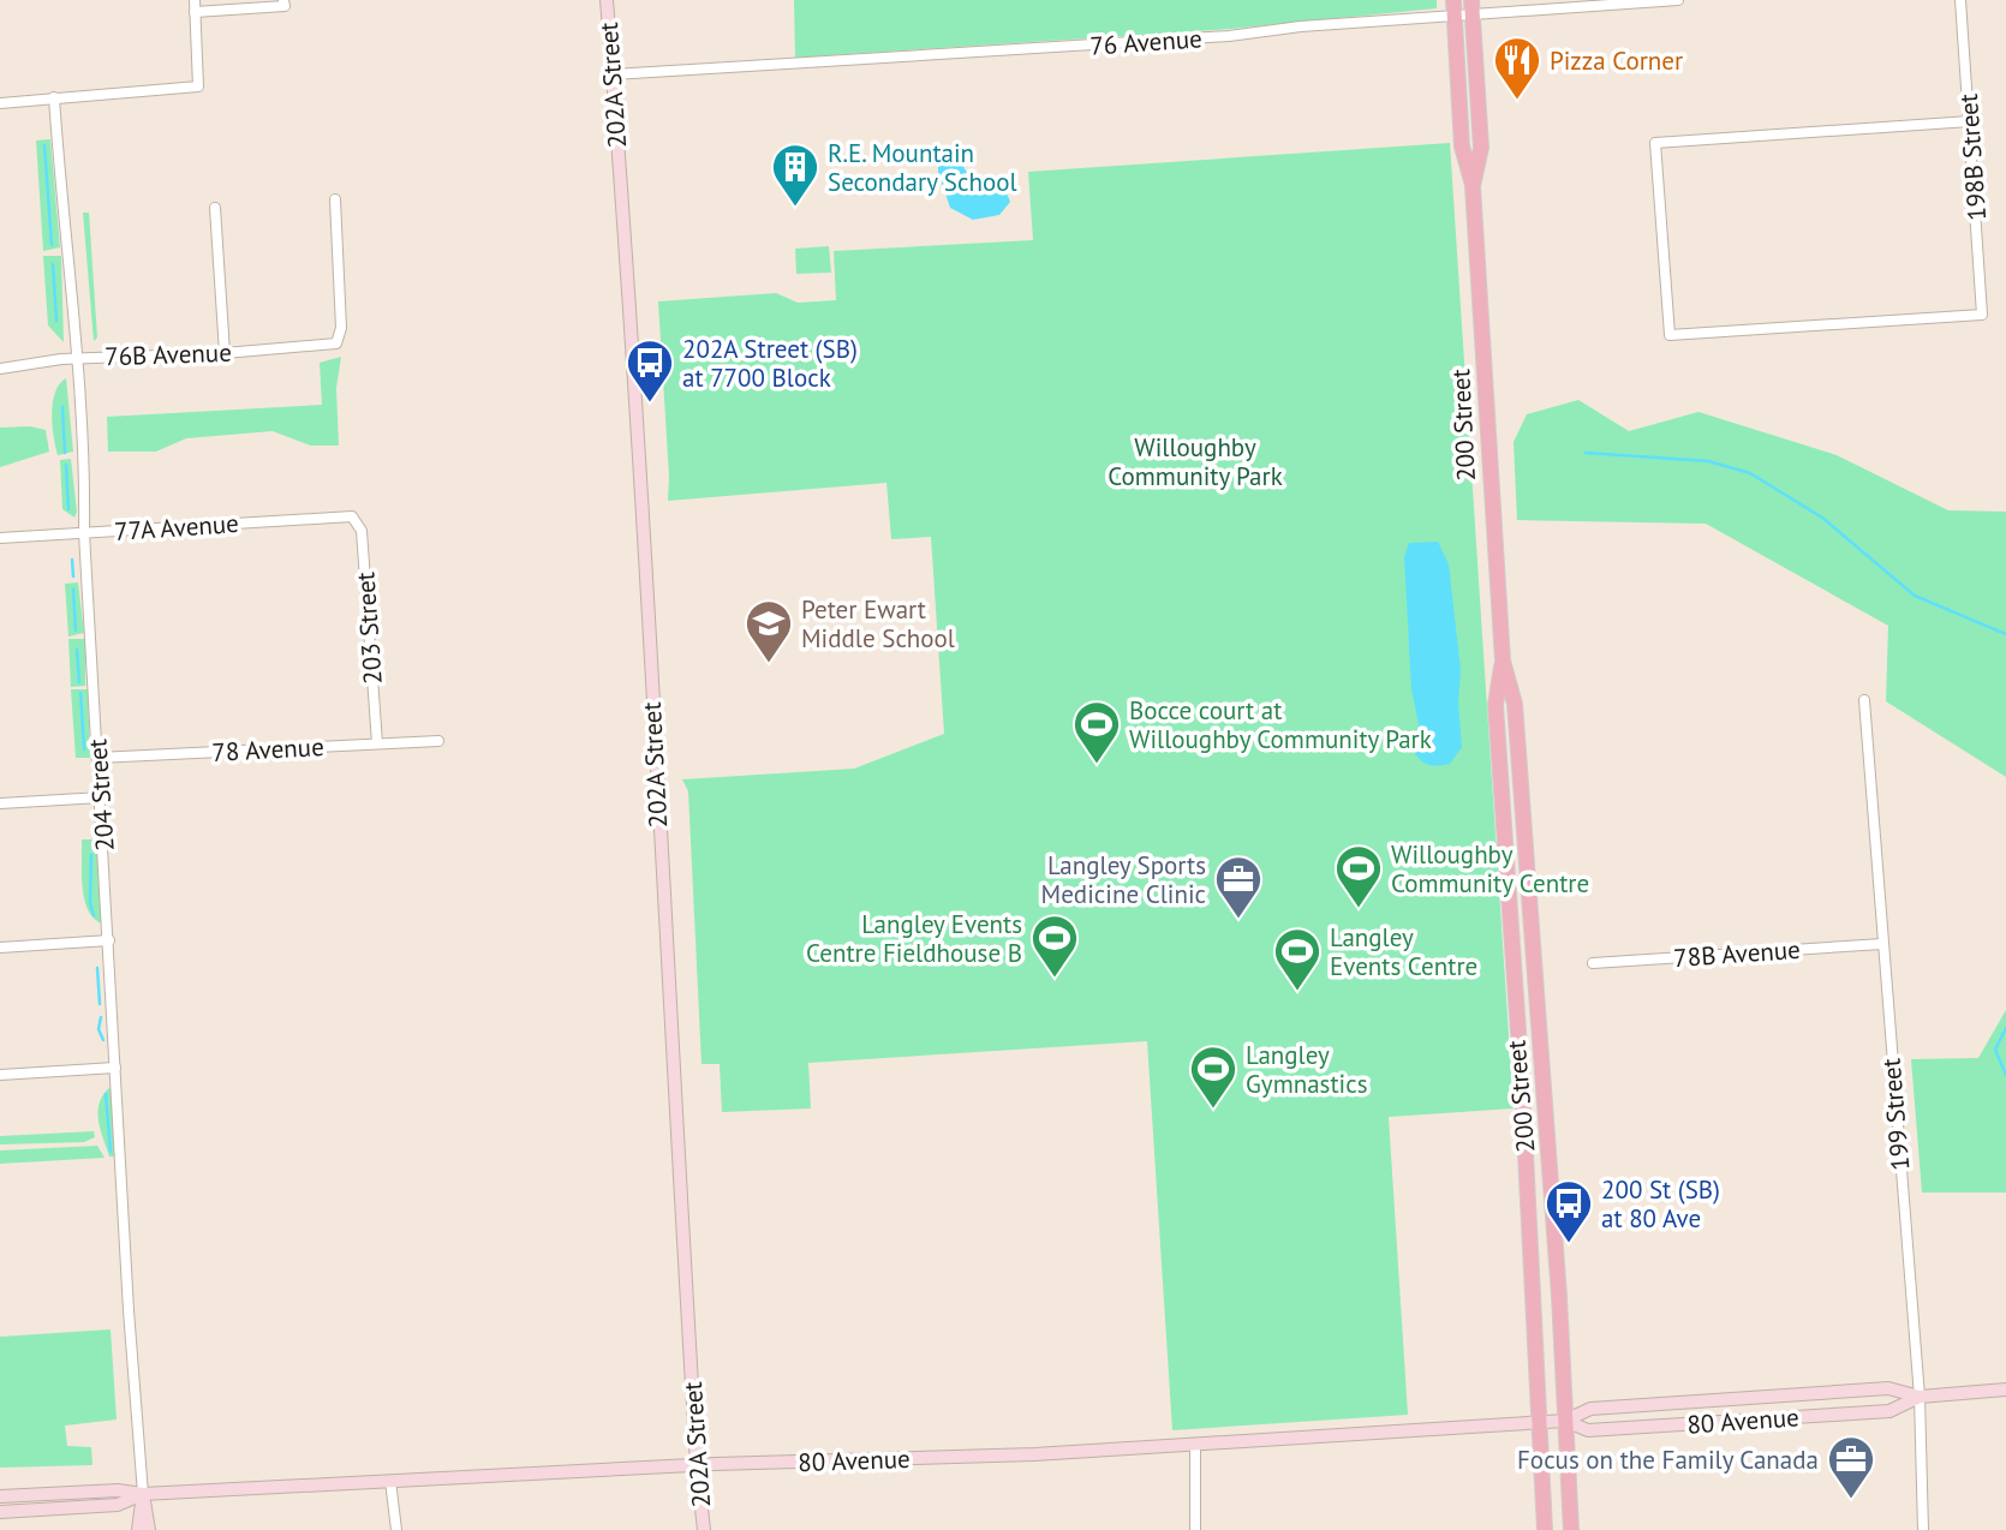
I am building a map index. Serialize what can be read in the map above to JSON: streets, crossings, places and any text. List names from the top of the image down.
{
  "streets": {
    "main road": [
      "202A Street",
      "200 Street",
      "204 Street",
      "80 Avenue"
    ],
    "street": [
      "76 Avenue",
      "198B Street",
      "76B Avenue",
      "77A Avenue",
      "203 Street",
      "78 Avenue",
      "78B Avenue",
      "199 Street"
    ]
  },
  "crossings": [
    ["76 Avenue", "202A Street"],
    ["76 Avenue", "200 Street"],
    ["202A Street", "80 Avenue"],
    ["76B Avenue", "204 Street"],
    ["200 Street", "80 Avenue"],
    ["77A Avenue", "203 Street"],
    ["77A Avenue", "204 Street"],
    ["203 Street", "78 Avenue"],
    ["78 Avenue", "204 Street"],
    ["204 Street", "80 Avenue"],
    ["78B Avenue", "199 Street"],
    ["199 Street", "80 Avenue"]
  ],
  "parks": ["Willoughby Community Park"],
  "places": {
    "restaurant": ["Pizza Corner"],
    "building": ["R.E. Mountain Secondary School"],
    "bus stop": ["202A Street (SB) at 7700 Block", "200 St (SB) at 80 Ave"],
    "school or university": ["Peter Ewart Middle School"],
    "sports": [
      "Bocce court at Willoughby Community Park",
      "Willoughby Community Centre",
      "Langley Events Centre Fieldhouse B",
      "Langley Events Centre",
      "Langley Gymnastics"
    ],
    "office": ["Langley Sports Medicine Clinic", "Focus on the Family Canada"]
  }
}
